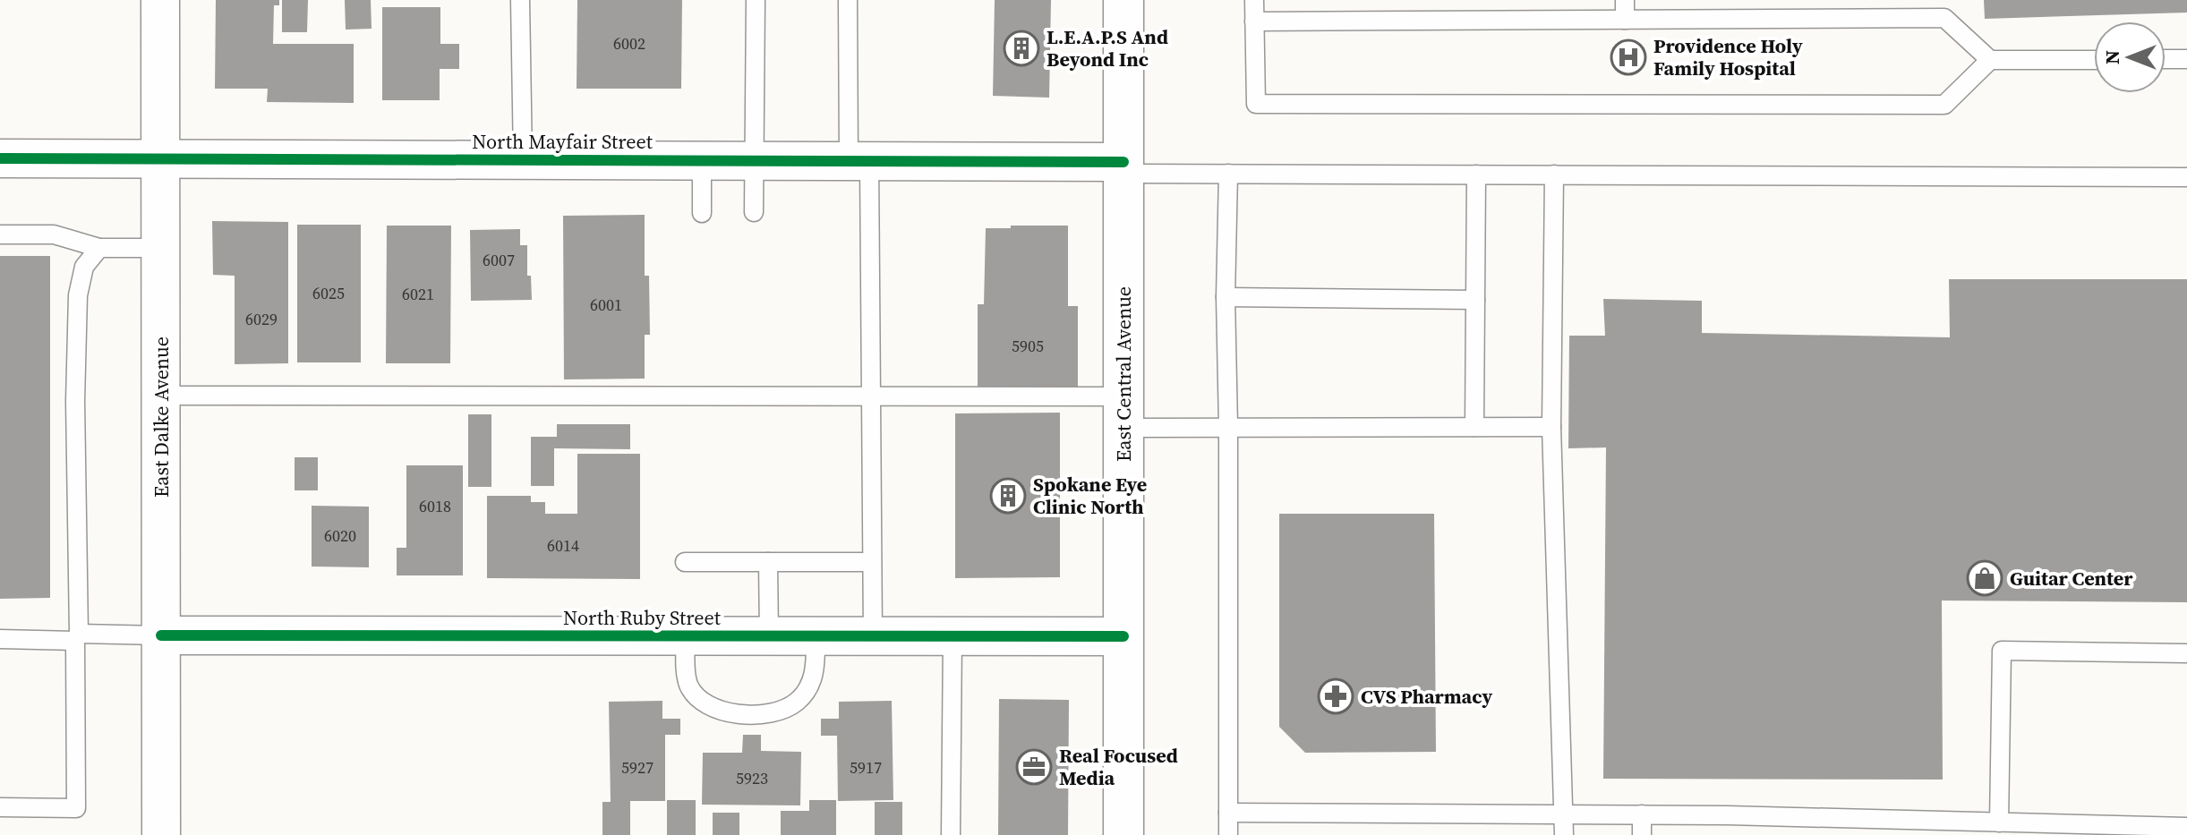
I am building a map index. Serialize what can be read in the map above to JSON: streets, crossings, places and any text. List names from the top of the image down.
{
  "streets": {
    "street": [
      "North Mayfair Street",
      "East Central Avenue",
      "East Dalke Avenue",
      "North Ruby Street"
    ]
  },
  "crossings": [
    ["North Mayfair Street", "East Central Avenue"],
    ["North Mayfair Street", "East Dalke Avenue"],
    ["East Central Avenue", "North Ruby Street"],
    ["East Dalke Avenue", "North Ruby Street"]
  ],
  "places": {
    "building": ["L.E.A.P.S And Beyond Inc", "Spokane Eye Clinic North"],
    "hospital": ["Providence Holy Family Hospital"],
    "shop": ["Guitar Center"],
    "pharmacy": ["CVS Pharmacy"],
    "office": ["Real Focused Media"]
  },
  "house_numbers": [
    "6002",
    "6007",
    "6025",
    "6021",
    "6001",
    "6029",
    "5905",
    "6018",
    "6020",
    "6014",
    "5927",
    "5917",
    "5923"
  ],
  "north": "left"
}
